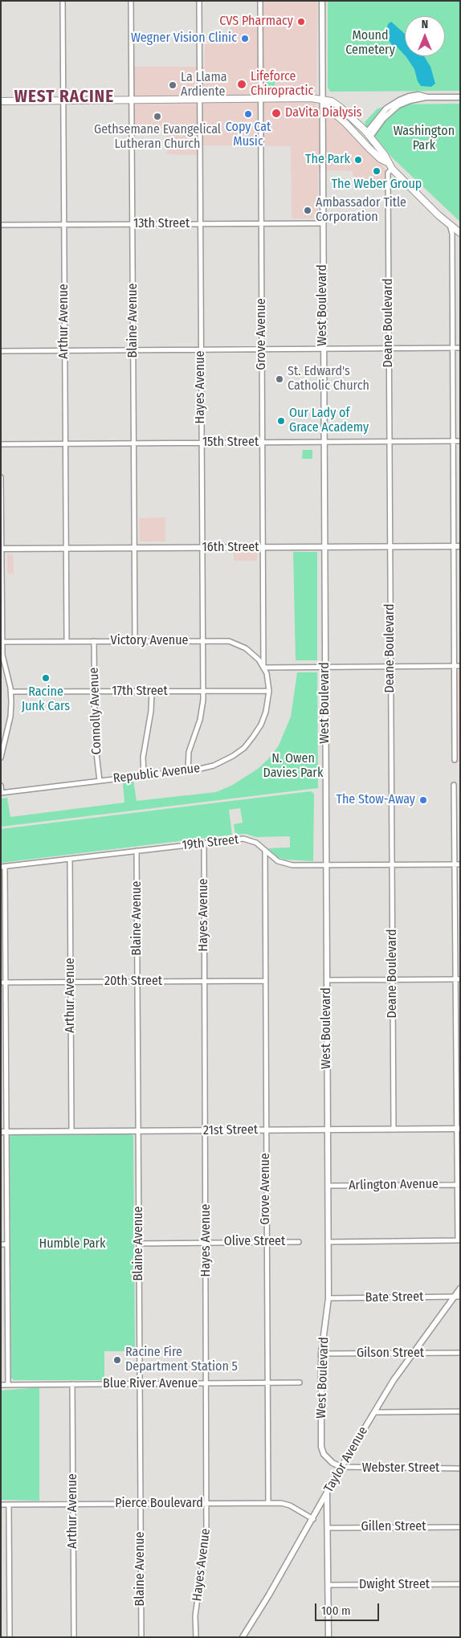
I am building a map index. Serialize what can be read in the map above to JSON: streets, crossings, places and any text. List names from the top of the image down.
{
  "streets": {
    "street": [
      "13th Street",
      "West Boulevard",
      "Blaine Avenue",
      "Arthur Avenue",
      "Deane Boulevard",
      "Grove Avenue",
      "Hayes Avenue",
      "15th Street",
      "16th Street",
      "Victory Avenue",
      "17th Street",
      "Connolly Avenue",
      "Republic Avenue",
      "19th Street",
      "20th Street",
      "21st Street",
      "Arlington Avenue",
      "Olive Street",
      "Bate Street",
      "Gilson Street",
      "Blue River Avenue",
      "Taylor Avenue",
      "Webster Street",
      "Pierce Boulevard",
      "Gillen Street",
      "Dwight Street"
    ]
  },
  "crossings": [
    ["13th Street", "West Boulevard"],
    ["13th Street", "Blaine Avenue"],
    ["13th Street", "Arthur Avenue"],
    ["13th Street", "Grove Avenue"],
    ["13th Street", "Hayes Avenue"],
    ["West Boulevard", "15th Street"],
    ["West Boulevard", "16th Street"],
    ["West Boulevard", "19th Street"],
    ["West Boulevard", "21st Street"],
    ["West Boulevard", "Arlington Avenue"],
    ["West Boulevard", "Bate Street"],
    ["West Boulevard", "Gilson Street"],
    ["West Boulevard", "Taylor Avenue"],
    ["West Boulevard", "Webster Street"],
    ["Blaine Avenue", "15th Street"],
    ["Blaine Avenue", "16th Street"],
    ["Blaine Avenue", "Victory Avenue"],
    ["Blaine Avenue", "19th Street"],
    ["Blaine Avenue", "20th Street"],
    ["Blaine Avenue", "21st Street"],
    ["Blaine Avenue", "Olive Street"],
    ["Blaine Avenue", "Blue River Avenue"],
    ["Blaine Avenue", "Pierce Boulevard"],
    ["Arthur Avenue", "15th Street"],
    ["Arthur Avenue", "16th Street"],
    ["Arthur Avenue", "Victory Avenue"],
    ["Arthur Avenue", "19th Street"],
    ["Arthur Avenue", "20th Street"],
    ["Arthur Avenue", "21st Street"],
    ["Arthur Avenue", "Blue River Avenue"],
    ["Arthur Avenue", "Pierce Boulevard"],
    ["Deane Boulevard", "15th Street"],
    ["Deane Boulevard", "16th Street"],
    ["Deane Boulevard", "19th Street"],
    ["Deane Boulevard", "21st Street"],
    ["Grove Avenue", "15th Street"],
    ["Grove Avenue", "16th Street"],
    ["Grove Avenue", "Victory Avenue"],
    ["Grove Avenue", "19th Street"],
    ["Grove Avenue", "20th Street"],
    ["Grove Avenue", "21st Street"],
    ["Grove Avenue", "Olive Street"],
    ["Grove Avenue", "Blue River Avenue"],
    ["Grove Avenue", "Pierce Boulevard"],
    ["Hayes Avenue", "15th Street"],
    ["Hayes Avenue", "16th Street"],
    ["Hayes Avenue", "Victory Avenue"],
    ["Hayes Avenue", "17th Street"],
    ["Hayes Avenue", "Republic Avenue"],
    ["Hayes Avenue", "19th Street"],
    ["Hayes Avenue", "20th Street"],
    ["Hayes Avenue", "21st Street"],
    ["Hayes Avenue", "Olive Street"],
    ["Hayes Avenue", "Blue River Avenue"],
    ["Hayes Avenue", "Pierce Boulevard"],
    ["Victory Avenue", "17th Street"],
    ["Victory Avenue", "Connolly Avenue"],
    ["Victory Avenue", "Republic Avenue"],
    ["17th Street", "Connolly Avenue"],
    ["17th Street", "Republic Avenue"],
    ["Connolly Avenue", "Republic Avenue"],
    ["Bate Street", "Taylor Avenue"],
    ["Gilson Street", "Taylor Avenue"],
    ["Taylor Avenue", "Webster Street"],
    ["Taylor Avenue", "Pierce Boulevard"]
  ],
  "districts": ["WEST RACINE"],
  "parks": [
    "Mound Cemetery",
    "Washington Park",
    "N. Owen Davies Park",
    "Humble Park"
  ],
  "places": [
    "CVS Pharmacy",
    "Wegner Vision Clinic",
    "Lifeforce Chiropractic",
    "La Llama Ardiente",
    "DaVita Dialysis",
    "Copy Cat Music",
    "Gethsemane Evangelical Lutheran Church",
    "The Park",
    "The Weber Group",
    "Ambassador Title Corporation",
    "St. Edward's Catholic Church",
    "Our Lady of Grace Academy",
    "Racine Junk Cars",
    "The Stow-Away",
    "Racine Fire Department Station 5"
  ],
  "scale_bar": "100 m",
  "north": "top"
}
